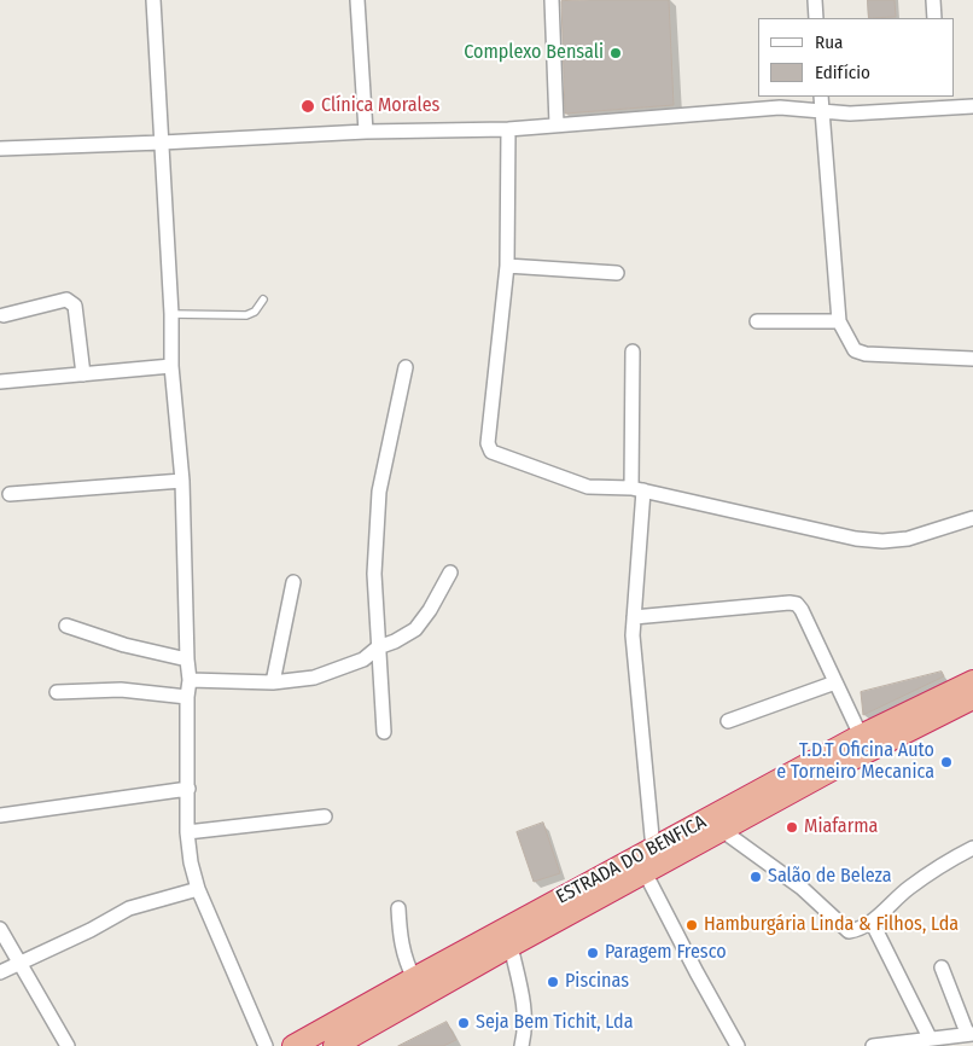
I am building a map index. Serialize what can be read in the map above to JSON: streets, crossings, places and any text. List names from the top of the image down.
{
  "streets": {
    "highway": ["ESTRADA DO BENFICA"]
  },
  "places": [
    "Complexo Bensali",
    "Clínica Morales",
    "T.D.T Oficina Auto e Torneiro Mecanica",
    "Miafarma",
    "Salão de Beleza",
    "Hamburgária Linda & Filhos, Lda",
    "Paragem Fresco",
    "Piscinas",
    "Seja Bem Tichit, Lda"
  ],
  "legend": ["Rua", "Edifício"]
}
